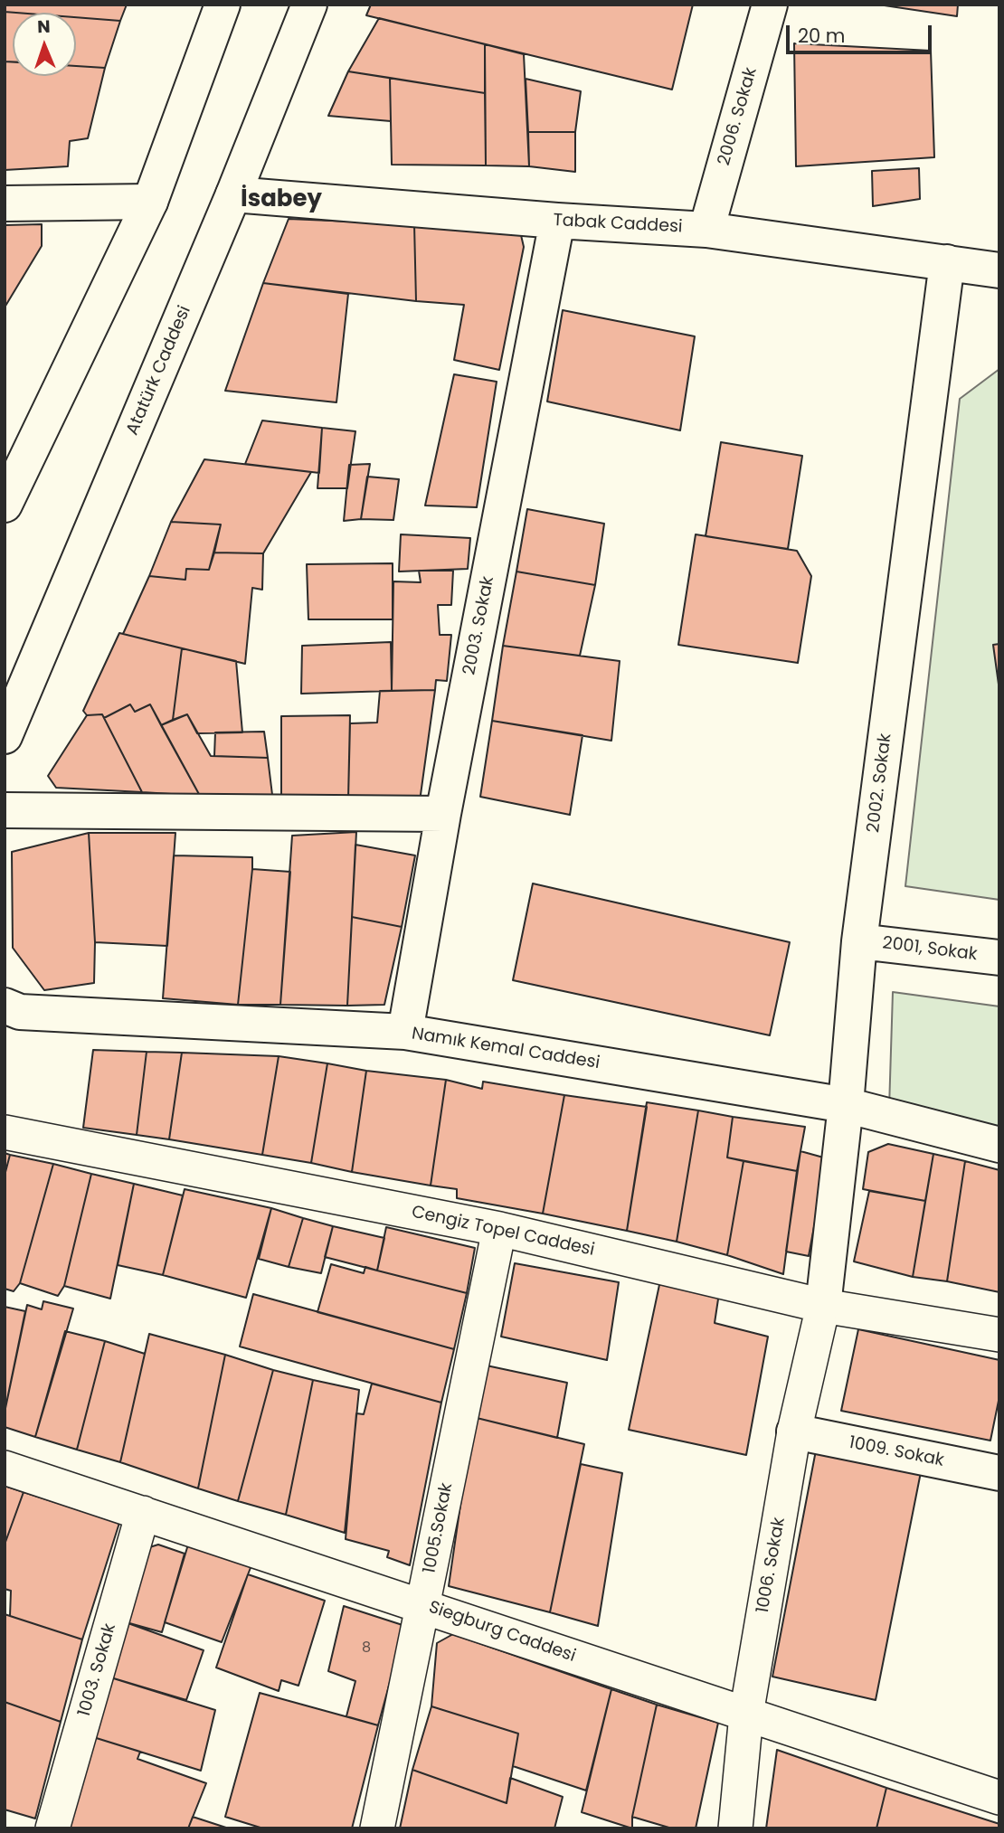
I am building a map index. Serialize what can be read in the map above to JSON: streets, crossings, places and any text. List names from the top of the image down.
{
  "streets": {
    "main road": [
      "2006. Sokak",
      "Tabak Caddesi",
      "Atatürk Caddesi",
      "2003. Sokak",
      "2002. Sokak",
      "2001, Sokak",
      "Namık Kemal Caddesi",
      "1009. Sokak"
    ],
    "street": [
      "Cengiz Topel Caddesi",
      "1005.Sokak",
      "1006. Sokak",
      "Siegburg Caddesi",
      "1003. Sokak"
    ]
  },
  "crossings": [
    ["2006. Sokak", "Tabak Caddesi"],
    ["Tabak Caddesi", "Atatürk Caddesi"],
    ["Tabak Caddesi", "2003. Sokak"],
    ["Tabak Caddesi", "2002. Sokak"],
    ["2003. Sokak", "Namık Kemal Caddesi"],
    ["2002. Sokak", "2001, Sokak"],
    ["2002. Sokak", "Namık Kemal Caddesi"],
    ["2002. Sokak", "Cengiz Topel Caddesi"],
    ["2002. Sokak", "1006. Sokak"],
    ["Cengiz Topel Caddesi", "1005.Sokak"],
    ["Cengiz Topel Caddesi", "1006. Sokak"],
    ["1009. Sokak", "1006. Sokak"],
    ["1005.Sokak", "Siegburg Caddesi"],
    ["1006. Sokak", "Siegburg Caddesi"],
    ["Siegburg Caddesi", "1003. Sokak"]
  ],
  "districts": ["İsabey"],
  "house_numbers": ["8"],
  "scale_bar": "20 m",
  "north": "top"
}
